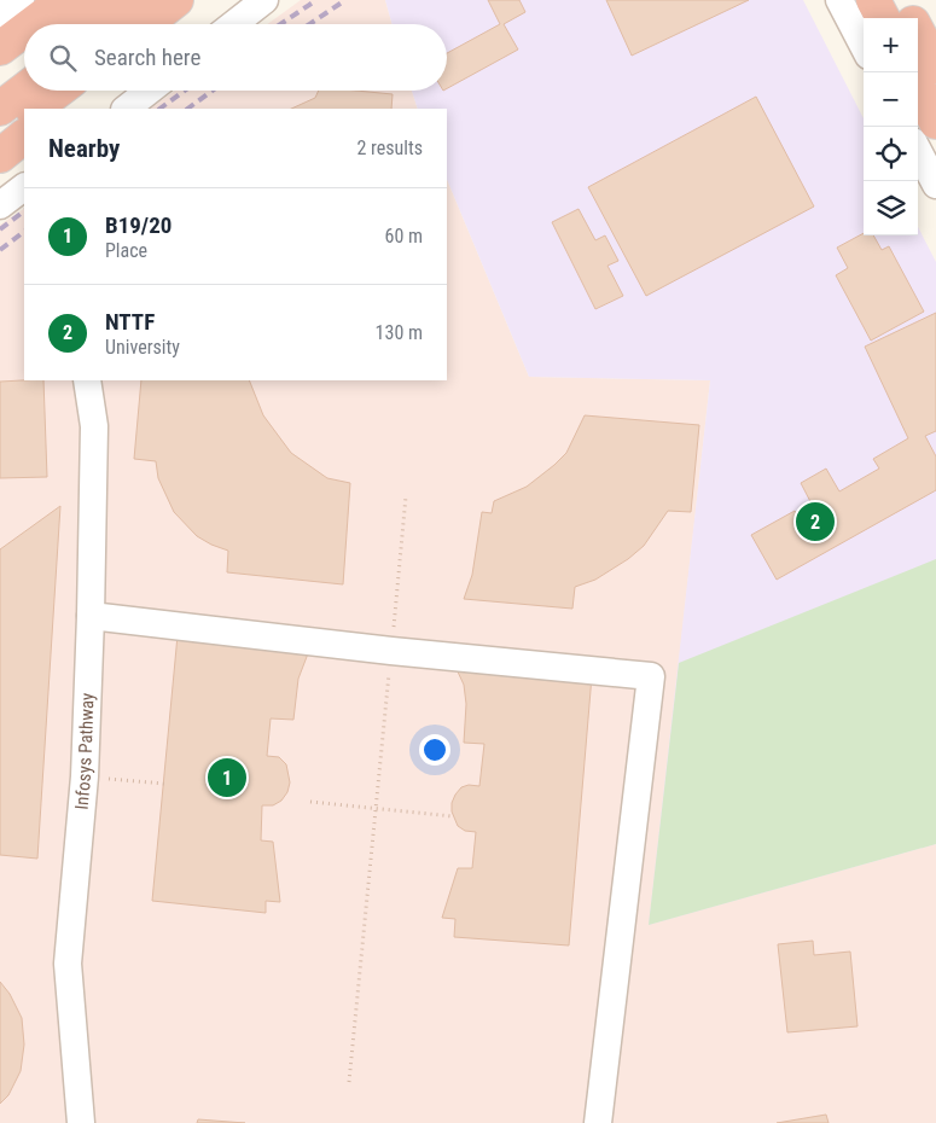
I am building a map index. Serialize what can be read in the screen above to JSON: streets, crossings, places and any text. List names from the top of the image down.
{
  "streets": {
    "street": ["Infosys Pathway"]
  },
  "page": {
    "map_buttons": ["+", "−"],
    "search": "Search here",
    "heading": ["Nearby", "2 results"],
    "list": [
      {
        "mark": "1",
        "name": "B19/20",
        "note": "Place",
        "value": "60 m"
      },
      {
        "mark": "2",
        "name": "NTTF",
        "note": "University",
        "value": "130 m"
      }
    ],
    "pins": ["2", "1"]
  }
}
